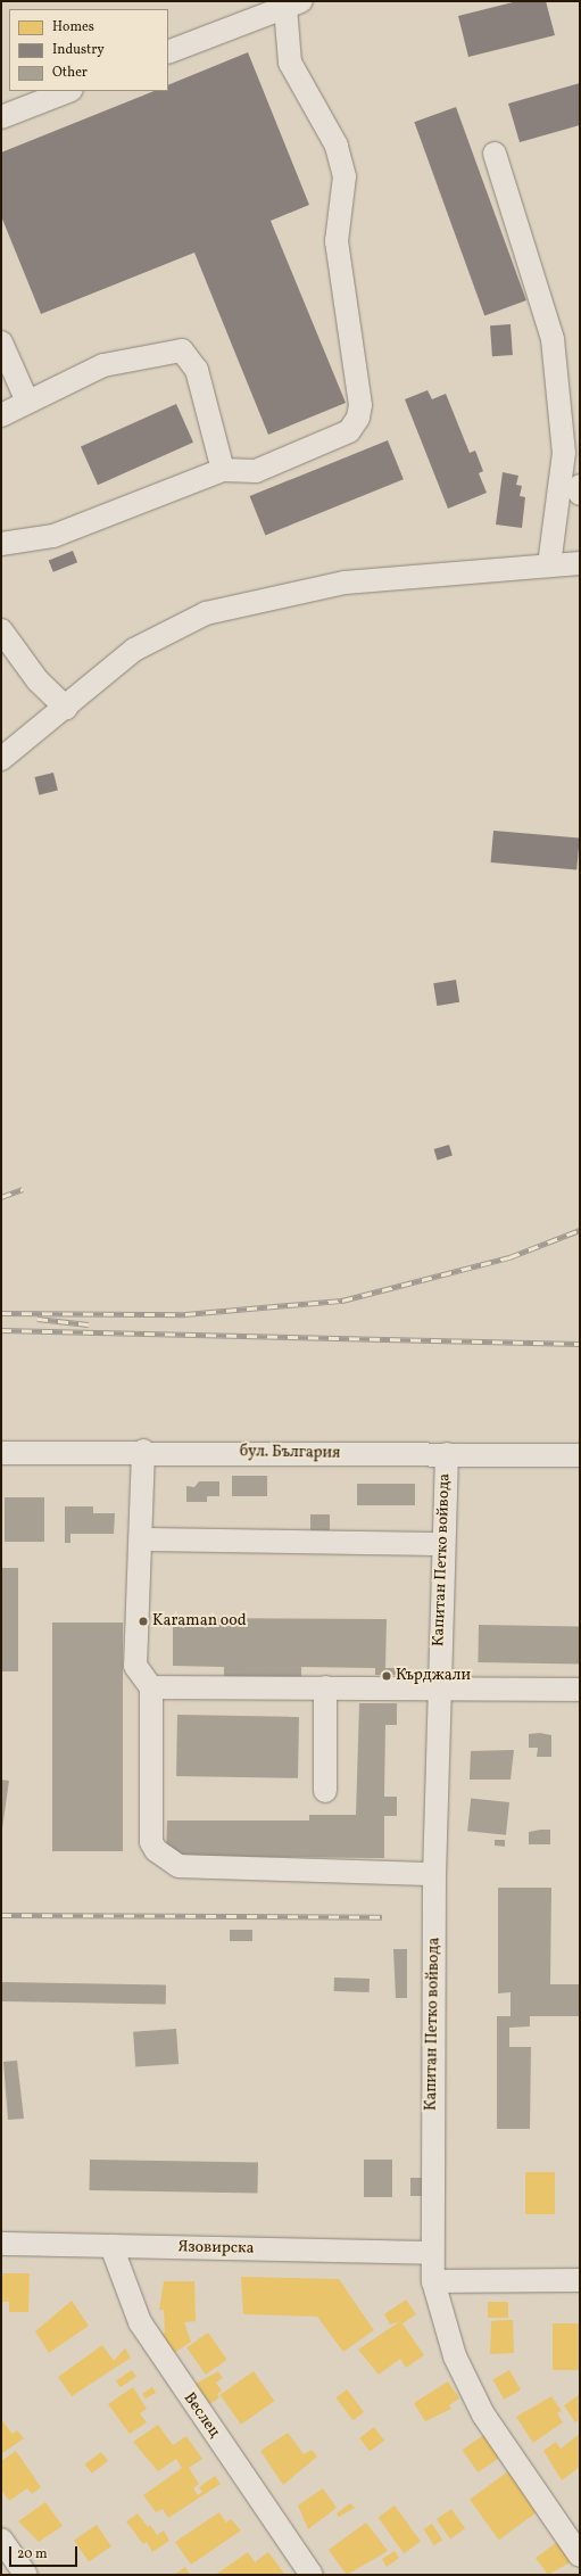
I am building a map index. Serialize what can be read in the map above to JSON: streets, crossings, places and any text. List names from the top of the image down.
{
  "streets": {
    "street": [
      "бул. България",
      "Капитан Петко войвода",
      "Язовирска",
      "Веслец"
    ]
  },
  "crossings": [
    ["бул. България", "Капитан Петко войвода"],
    ["Капитан Петко войвода", "Язовирска"],
    ["Язовирска", "Веслец"]
  ],
  "places": ["Karaman ood", "Кърджали"],
  "legend": ["Homes", "Industry", "Other"],
  "scale_bar": "20 m"
}
